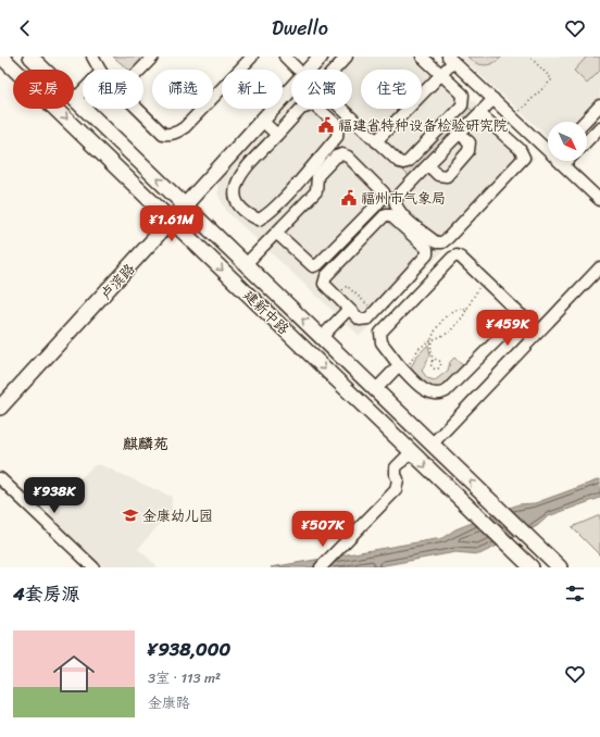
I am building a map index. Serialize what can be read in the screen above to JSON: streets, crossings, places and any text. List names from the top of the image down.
{
  "streets": {
    "main road": ["卢滨路", "建新中路"]
  },
  "crossings": [
    ["卢滨路", "建新中路"]
  ],
  "districts": ["麒麟苑"],
  "places": {
    "public building": ["福建省特种设备检验研究院", "福州市气象局"],
    "school or university": ["金康幼儿园"]
  },
  "north": "bottom right",
  "page": {
    "header": "Dwello",
    "chip": [
      "买房",
      "租房",
      "筛选",
      "新上",
      "公寓",
      "住宅"
    ],
    "price": [
      "¥1.61M",
      "¥459K",
      "¥938K",
      "¥507K"
    ],
    "heading": "4套房源",
    "list": [
      {
        "name": "¥938,000",
        "note": "3室 · 113 m² · 金康路"
      }
    ]
  }
}
